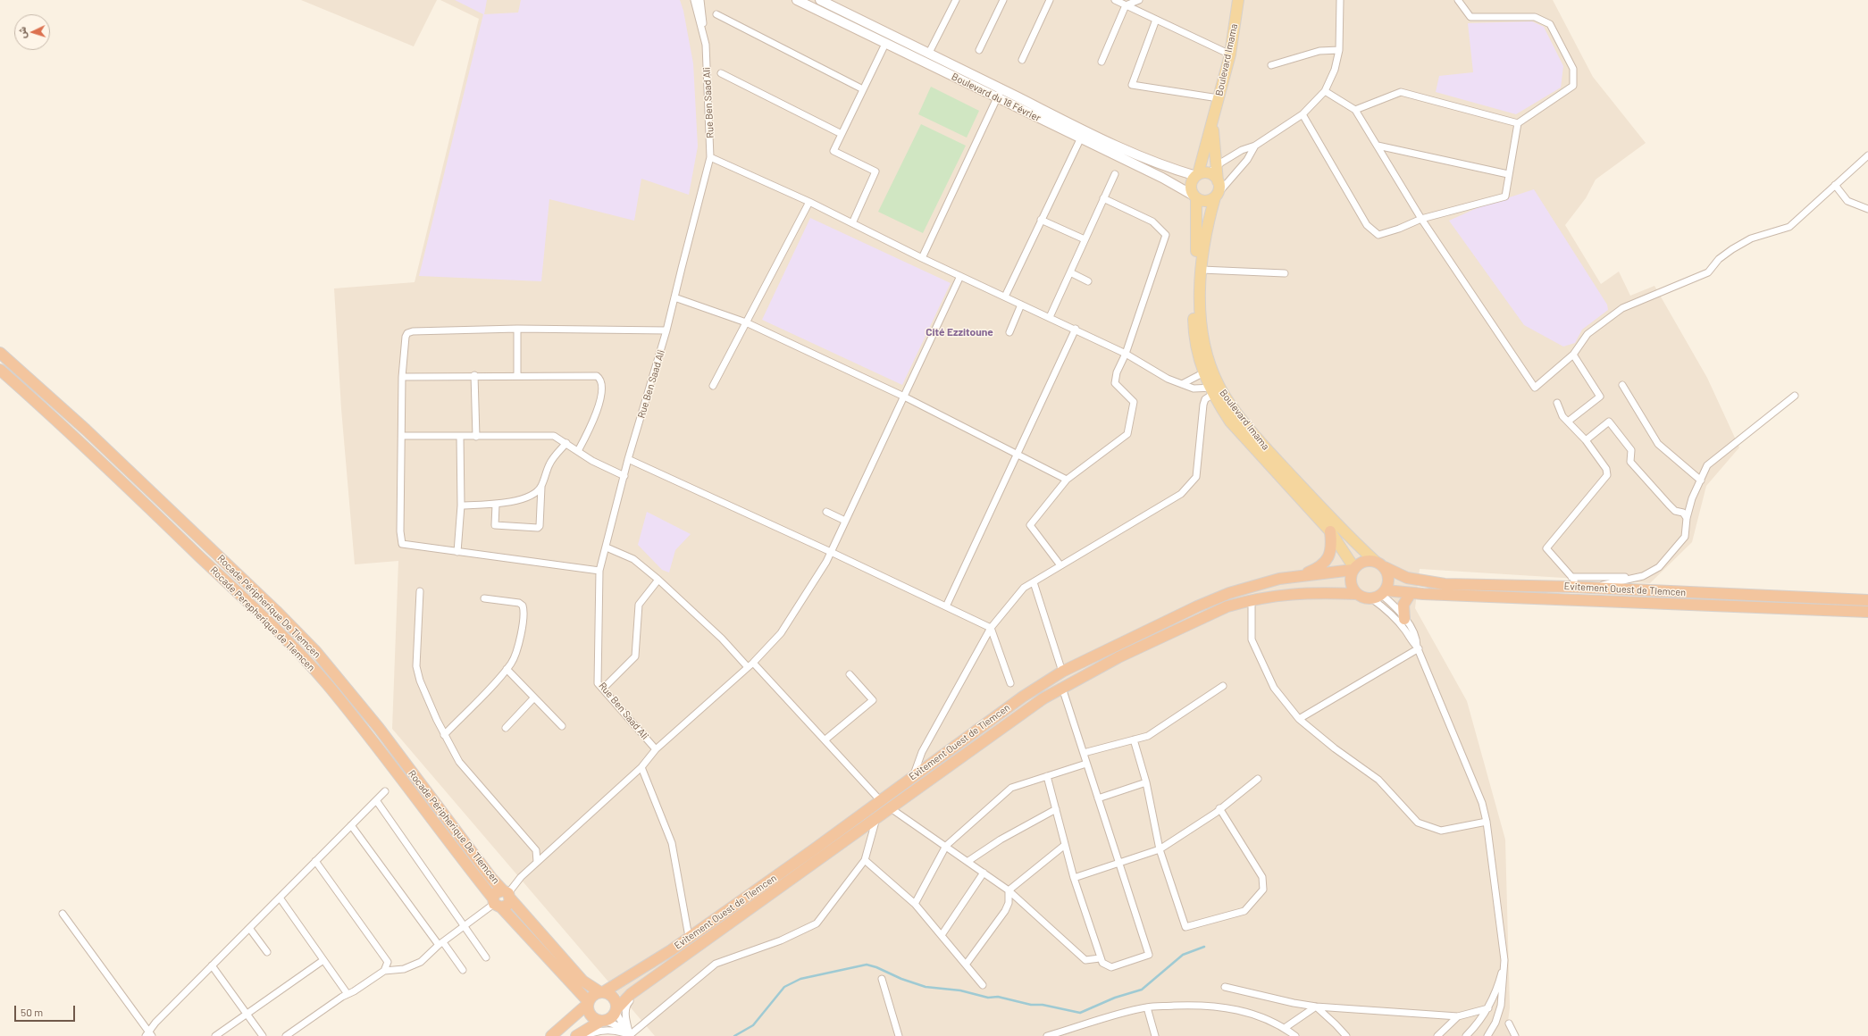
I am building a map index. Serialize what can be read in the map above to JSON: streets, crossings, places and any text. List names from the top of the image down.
{
  "streets": {
    "highway": ["Evitement Ouest de Tlemcen", "Rocade Péripherique De Tlemcen", "Rocade Perepherique de Tlemcen"],
    "main road": ["Boulevard Imama", "Boulevard du 18 Février"],
    "street": ["Rue Ben Saad Ali"]
  },
  "crossings": [
    ["Boulevard Imama", "Boulevard du 18 Février"],
    ["Boulevard Imama", "Evitement Ouest de Tlemcen"],
    ["Evitement Ouest de Tlemcen", "Rocade Péripherique De Tlemcen"],
    ["Evitement Ouest de Tlemcen", "Rocade Perepherique de Tlemcen"],
    ["Rocade Péripherique De Tlemcen", "Rocade Perepherique de Tlemcen"]
  ],
  "districts": ["Cité Ezzitoune"],
  "scale_bar": "50 m",
  "north": "left"
}
